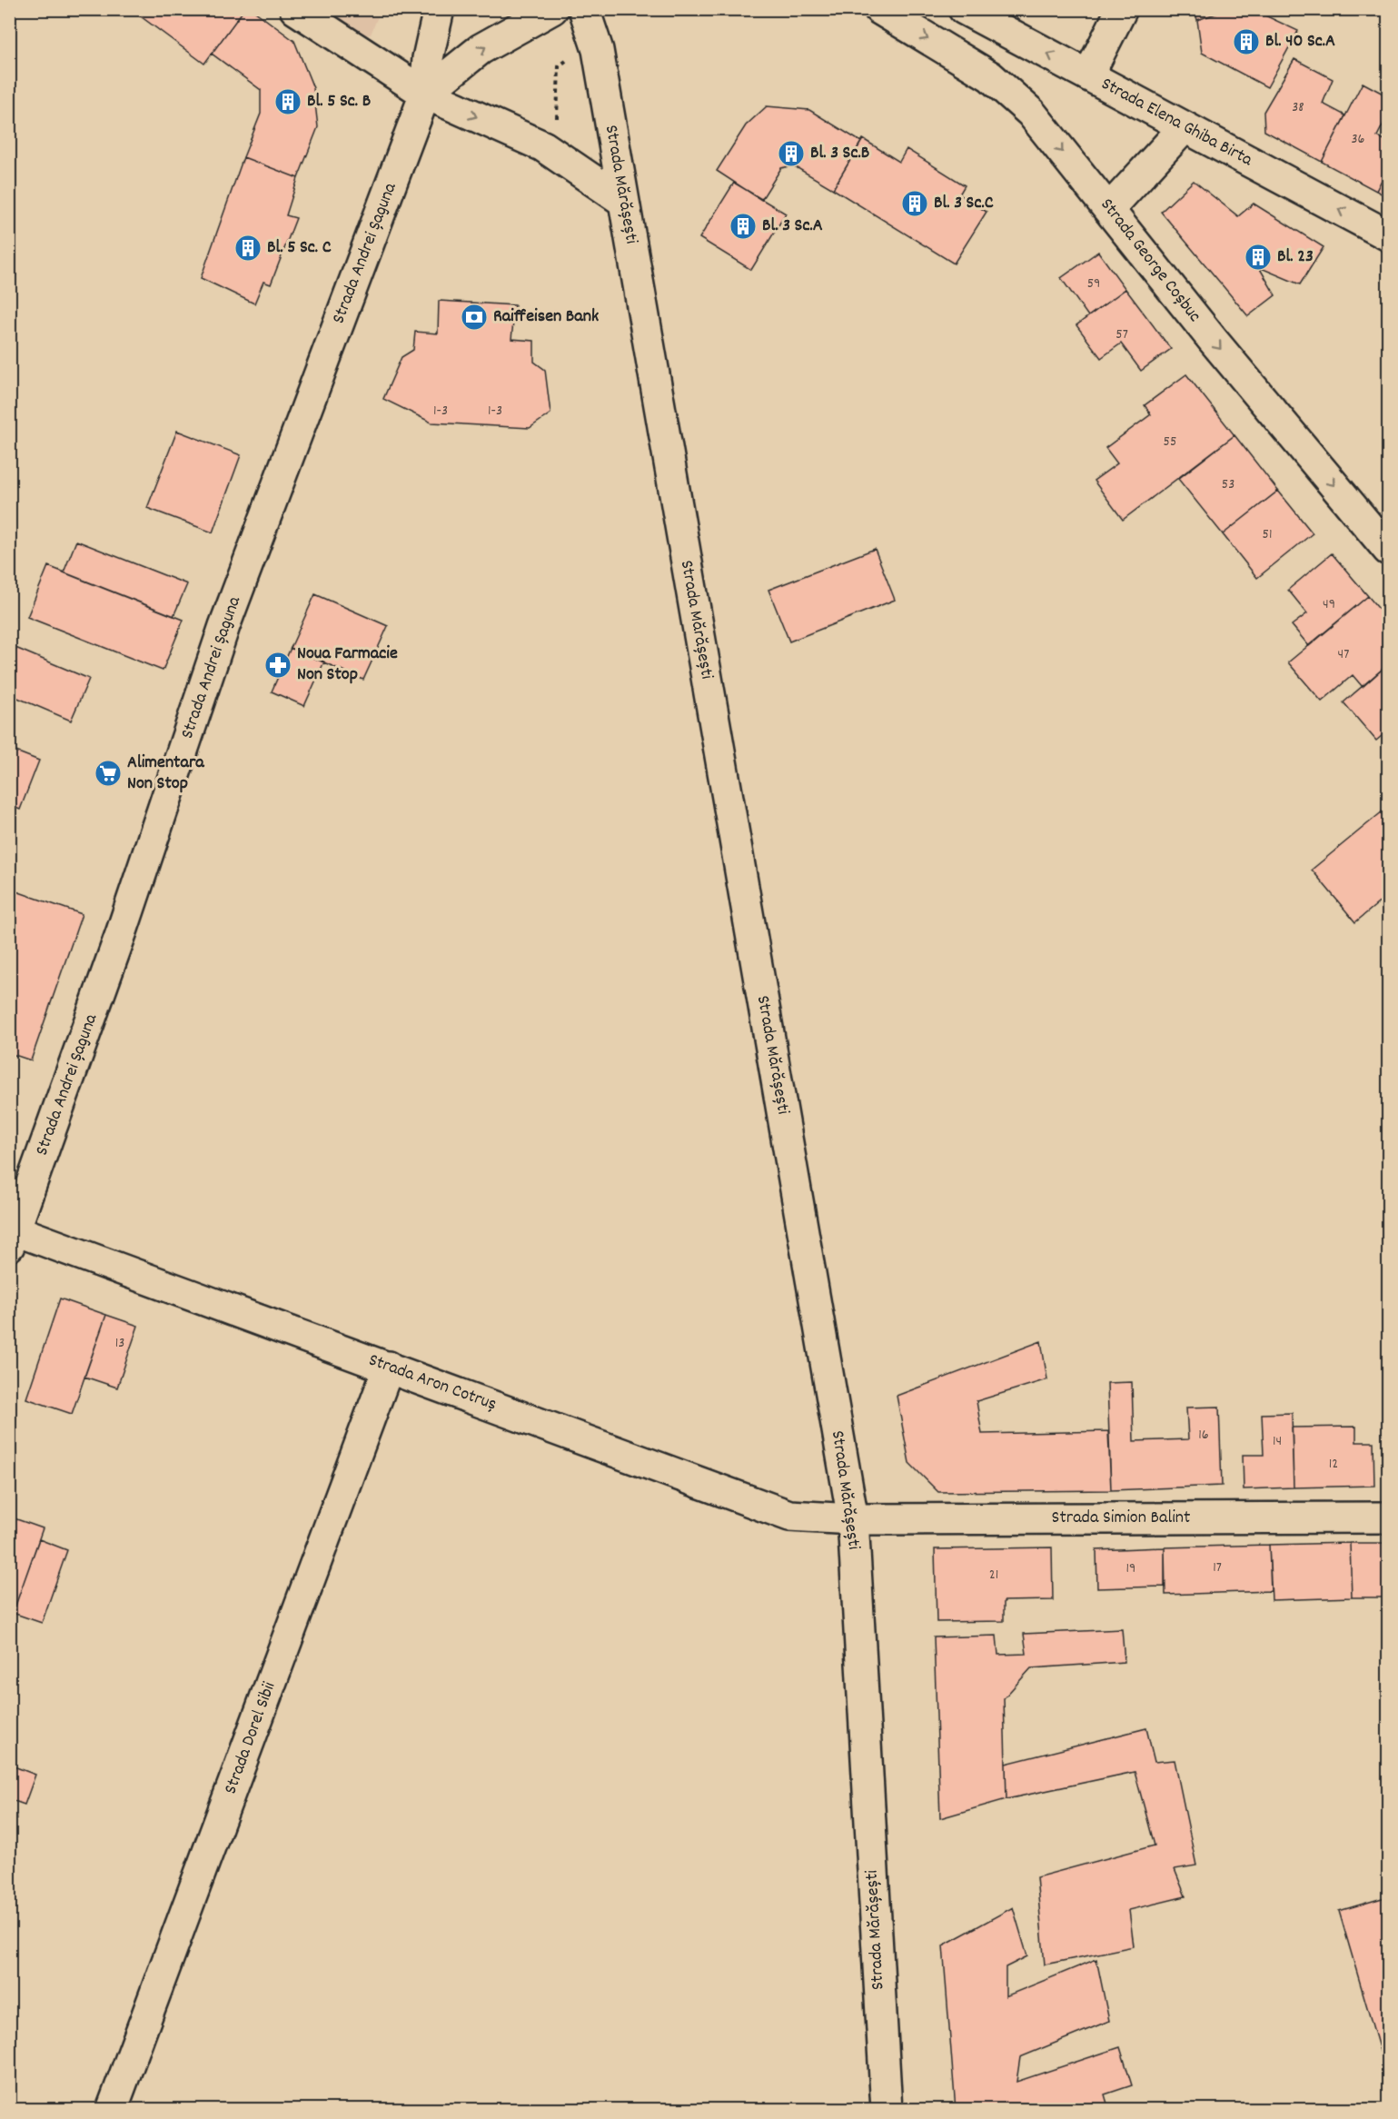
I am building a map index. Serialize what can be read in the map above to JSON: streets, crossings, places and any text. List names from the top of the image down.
{
  "streets": {
    "street": [
      "Strada Elena Ghiba Birta",
      "Strada Mărășești",
      "Strada Andrei Șaguna",
      "Strada George Coșbuc",
      "Strada Aron Cotruș",
      "Strada Simion Balint",
      "Strada Dorel Sibii"
    ]
  },
  "crossings": [
    ["Strada Mărășești", "Strada Aron Cotruș"],
    ["Strada Mărășești", "Strada Simion Balint"],
    ["Strada Andrei Șaguna", "Strada Aron Cotruș"],
    ["Strada Aron Cotruș", "Strada Simion Balint"],
    ["Strada Aron Cotruș", "Strada Dorel Sibii"]
  ],
  "one_way": ["Strada Elena Ghiba Birta", "Strada George Coșbuc"],
  "places": {
    "building": [
      "Bl. 40 Sc.A",
      "Bl. 5 Sc. B",
      "Bl. 3 Sc.B",
      "Bl. 3 Sc.C",
      "Bl. 3 Sc.A",
      "Bl. 5 Sc. C",
      "Bl. 23"
    ],
    "bank": ["Raiffeisen Bank"],
    "pharmacy": ["Noua Farmacie Non Stop"],
    "supermarket": ["Alimentara Non Stop"]
  },
  "house_numbers": [
    "38",
    "36",
    "59",
    "57",
    "1-3",
    "1-3",
    "55",
    "53",
    "51",
    "49",
    "47",
    "13",
    "16",
    "14",
    "12",
    "17",
    "19",
    "21"
  ]
}
